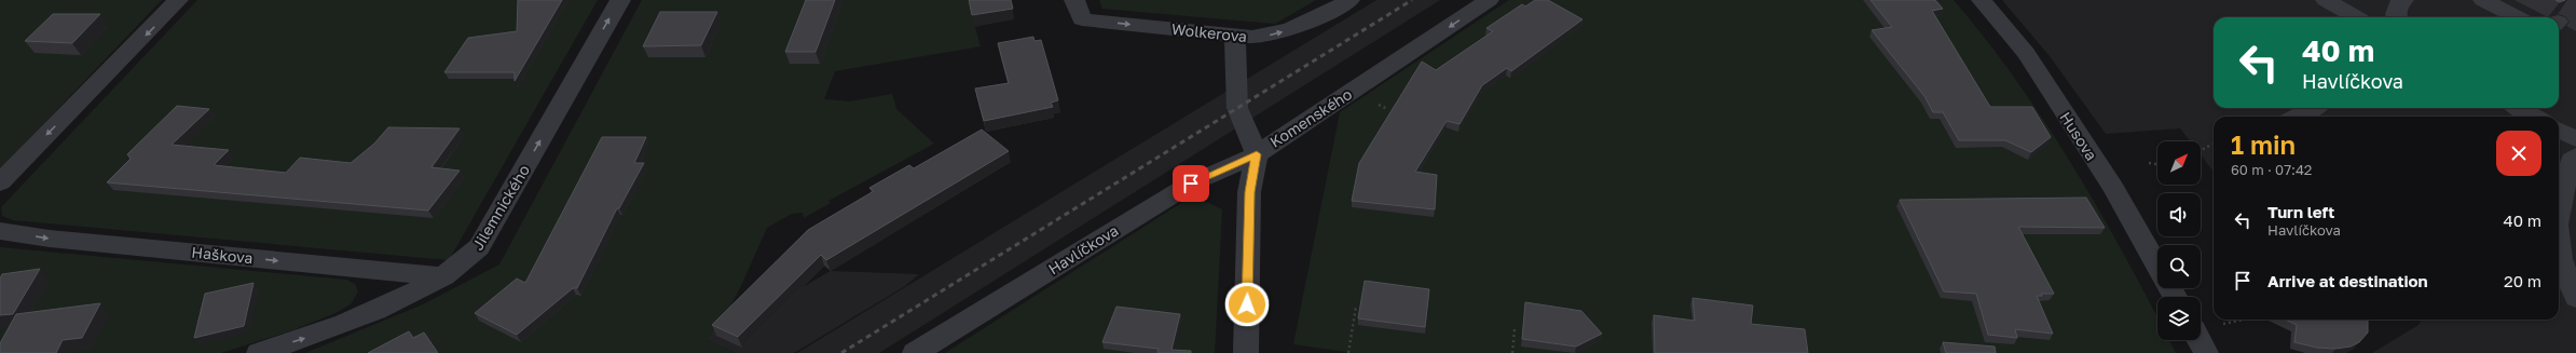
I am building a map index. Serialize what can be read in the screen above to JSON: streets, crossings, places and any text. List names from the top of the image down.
{
  "streets": {
    "street": [
      "Wolkerova",
      "Komenského",
      "Husova",
      "Jilemnického",
      "Havlíčkova",
      "Haškova"
    ]
  },
  "crossings": [
    ["Komenského", "Havlíčkova"],
    ["Jilemnického", "Haškova"]
  ],
  "one_way": [
    "Wolkerova",
    "Komenského",
    "Jilemnického",
    "Haškova"
  ],
  "north": "top right",
  "page": {
    "turn": ["40 m", "Havlíčkova"],
    "heading": ["1 min", "60 m · 07:42"],
    "list": [
      {
        "name": "Turn left",
        "note": "Havlíčkova",
        "value": "40 m"
      },
      {
        "name": "Arrive at destination",
        "value": "20 m"
      }
    ]
  }
}
